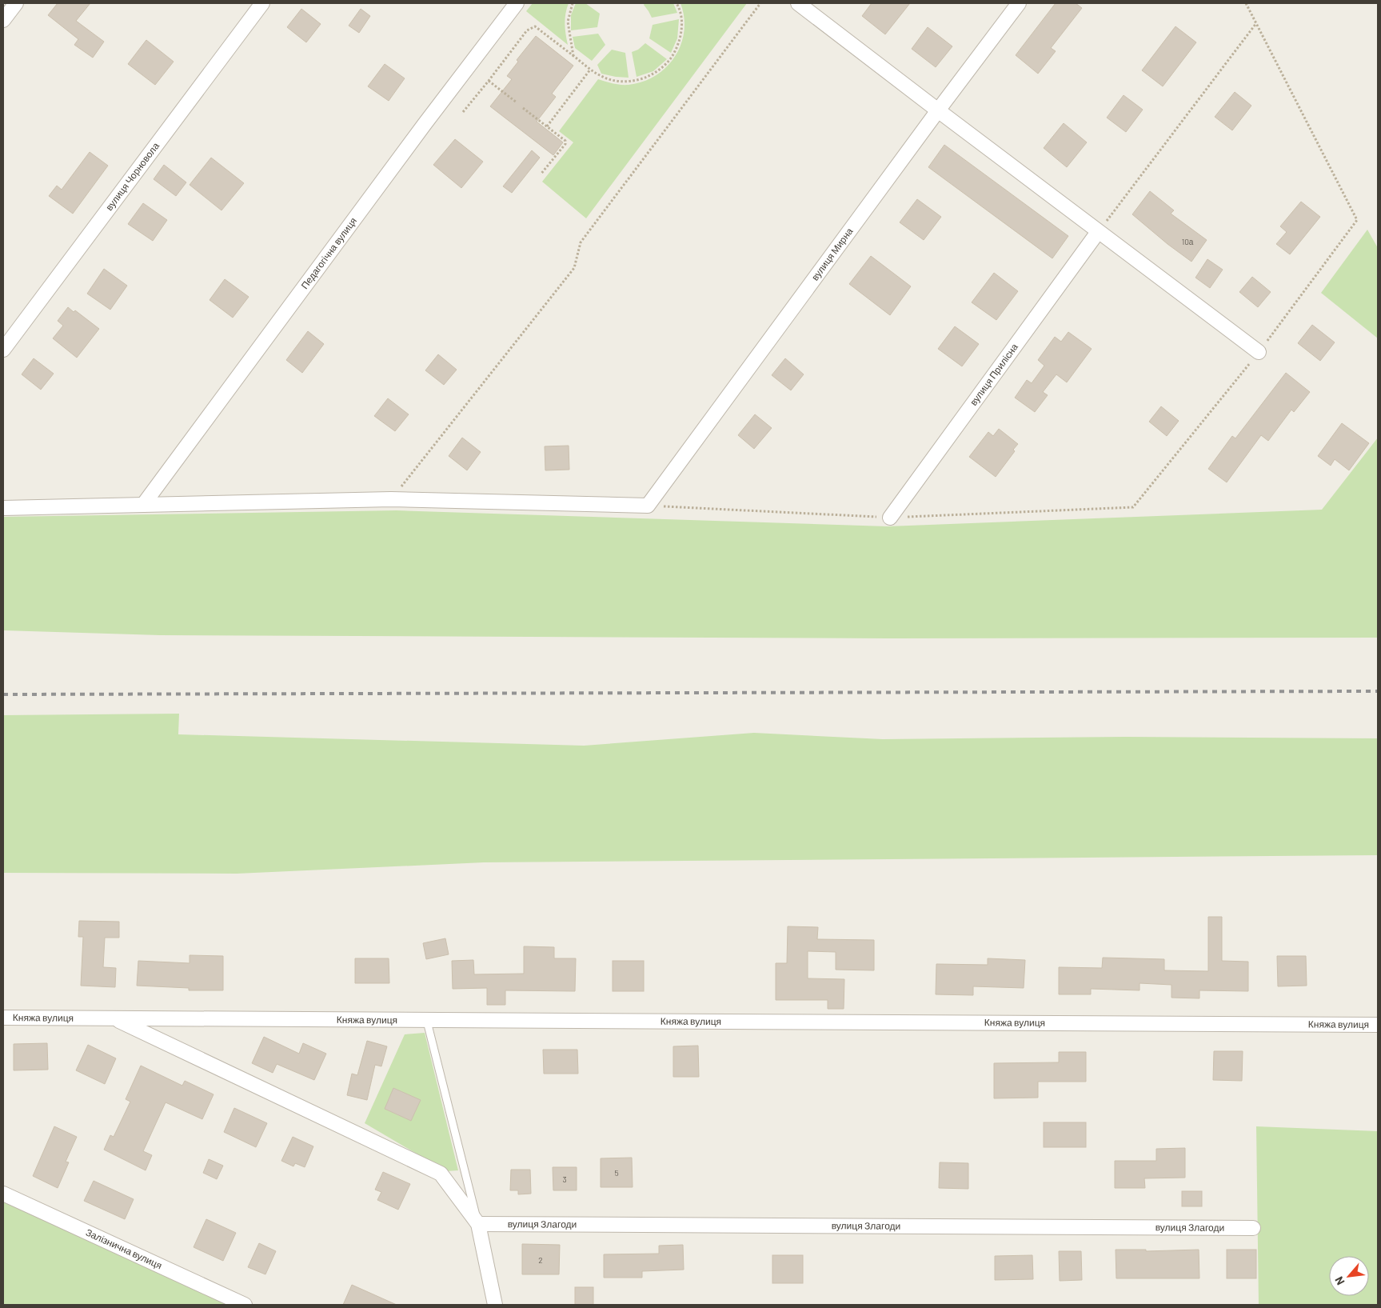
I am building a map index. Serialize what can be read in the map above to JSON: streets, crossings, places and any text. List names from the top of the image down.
{
  "streets": {
    "street": [
      "вулиця Чорновола",
      "Педагогічна вулиця",
      "вулиця Мирна",
      "вулиця Прилісна",
      "Княжа вулиця",
      "вулиця Злагоди",
      "Залізнична вулиця"
    ]
  },
  "house_numbers": [
    "10а",
    "5",
    "3",
    "2"
  ],
  "north": "bottom left"
}
